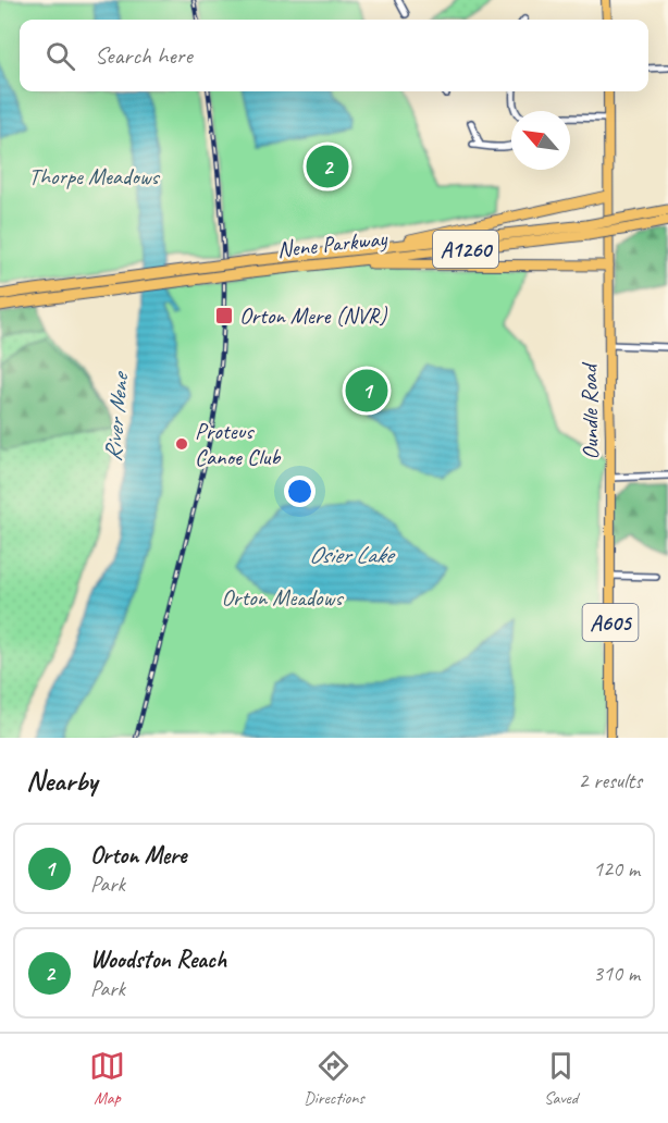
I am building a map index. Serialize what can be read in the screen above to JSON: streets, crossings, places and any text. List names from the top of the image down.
{
  "streets": {
    "highway": ["Nene Parkway", "A1260"],
    "main road": ["Oundle Road", "A605"]
  },
  "water": ["River Nene", "Osier Lake"],
  "parks": ["Thorpe Meadows", "Orton Meadows"],
  "places": {
    "transit": ["Orton Mere (NVR)"],
    "other": ["Proteus Canoe Club"]
  },
  "north": "top left",
  "page": {
    "search": "Search here",
    "pins": ["2", "1"],
    "heading": ["Nearby", "2 results"],
    "list": [
      {
        "mark": "1",
        "name": "Orton Mere",
        "note": "Park",
        "value": "120 m"
      },
      {
        "mark": "2",
        "name": "Woodston Reach",
        "note": "Park",
        "value": "310 m"
      }
    ],
    "nav": ["Map", "Directions", "Saved"]
  }
}
